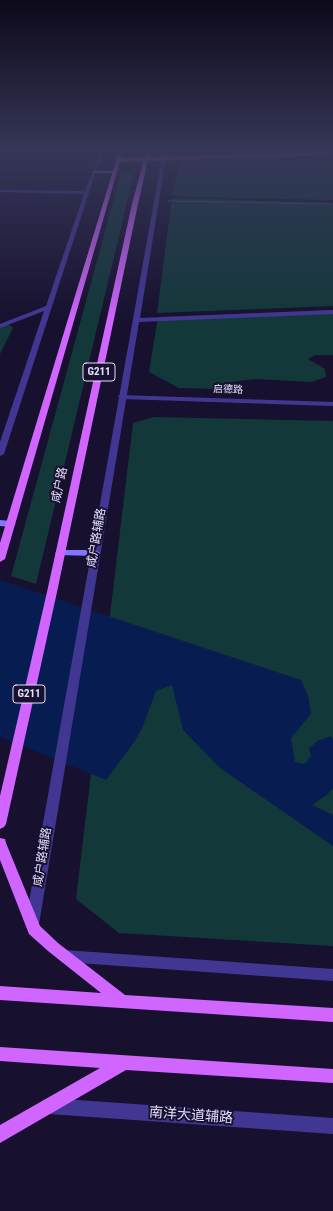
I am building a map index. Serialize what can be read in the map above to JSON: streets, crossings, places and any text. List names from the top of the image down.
{
  "streets": {
    "main road": ["G211", "咸户路"],
    "street": ["启德路", "咸户路辅路", "南洋大道辅路"]
  },
  "crossings": [
    ["启德路", "咸户路辅路"]
  ]
}
